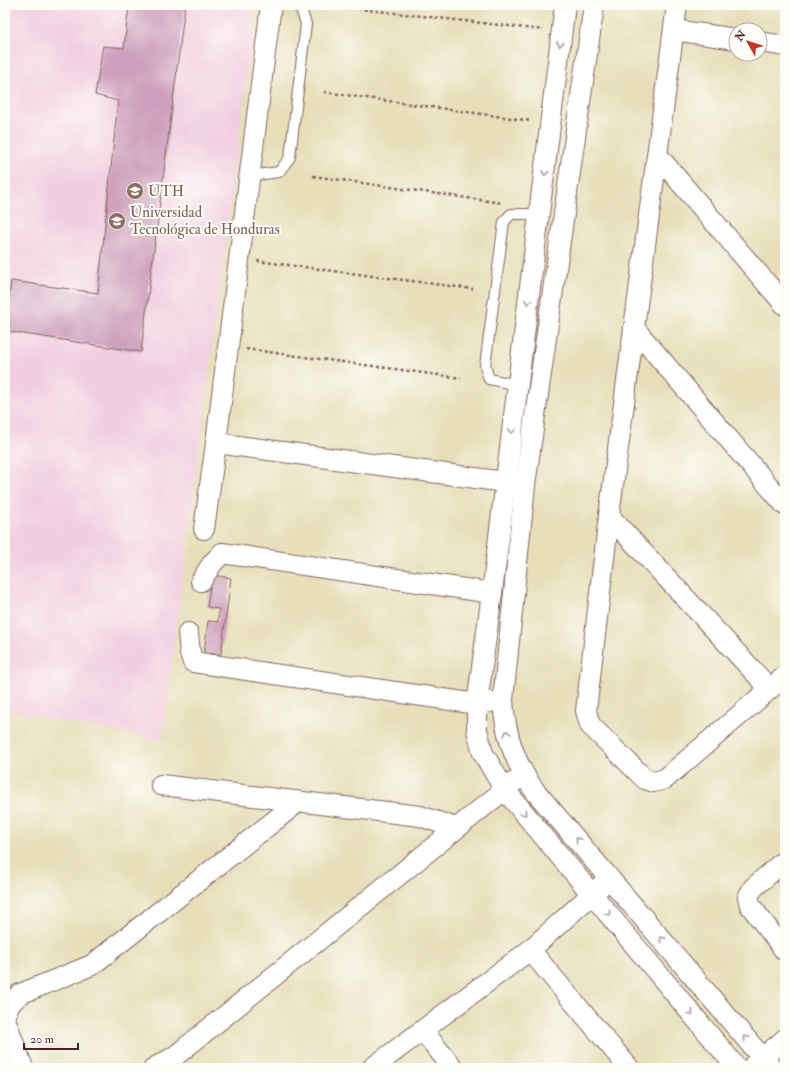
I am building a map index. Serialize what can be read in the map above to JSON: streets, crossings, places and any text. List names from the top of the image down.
{
  "places": {
    "school or university": ["UTH", "Universidad Tecnológica de Honduras"]
  },
  "scale_bar": "20 m",
  "north": "top left"
}
